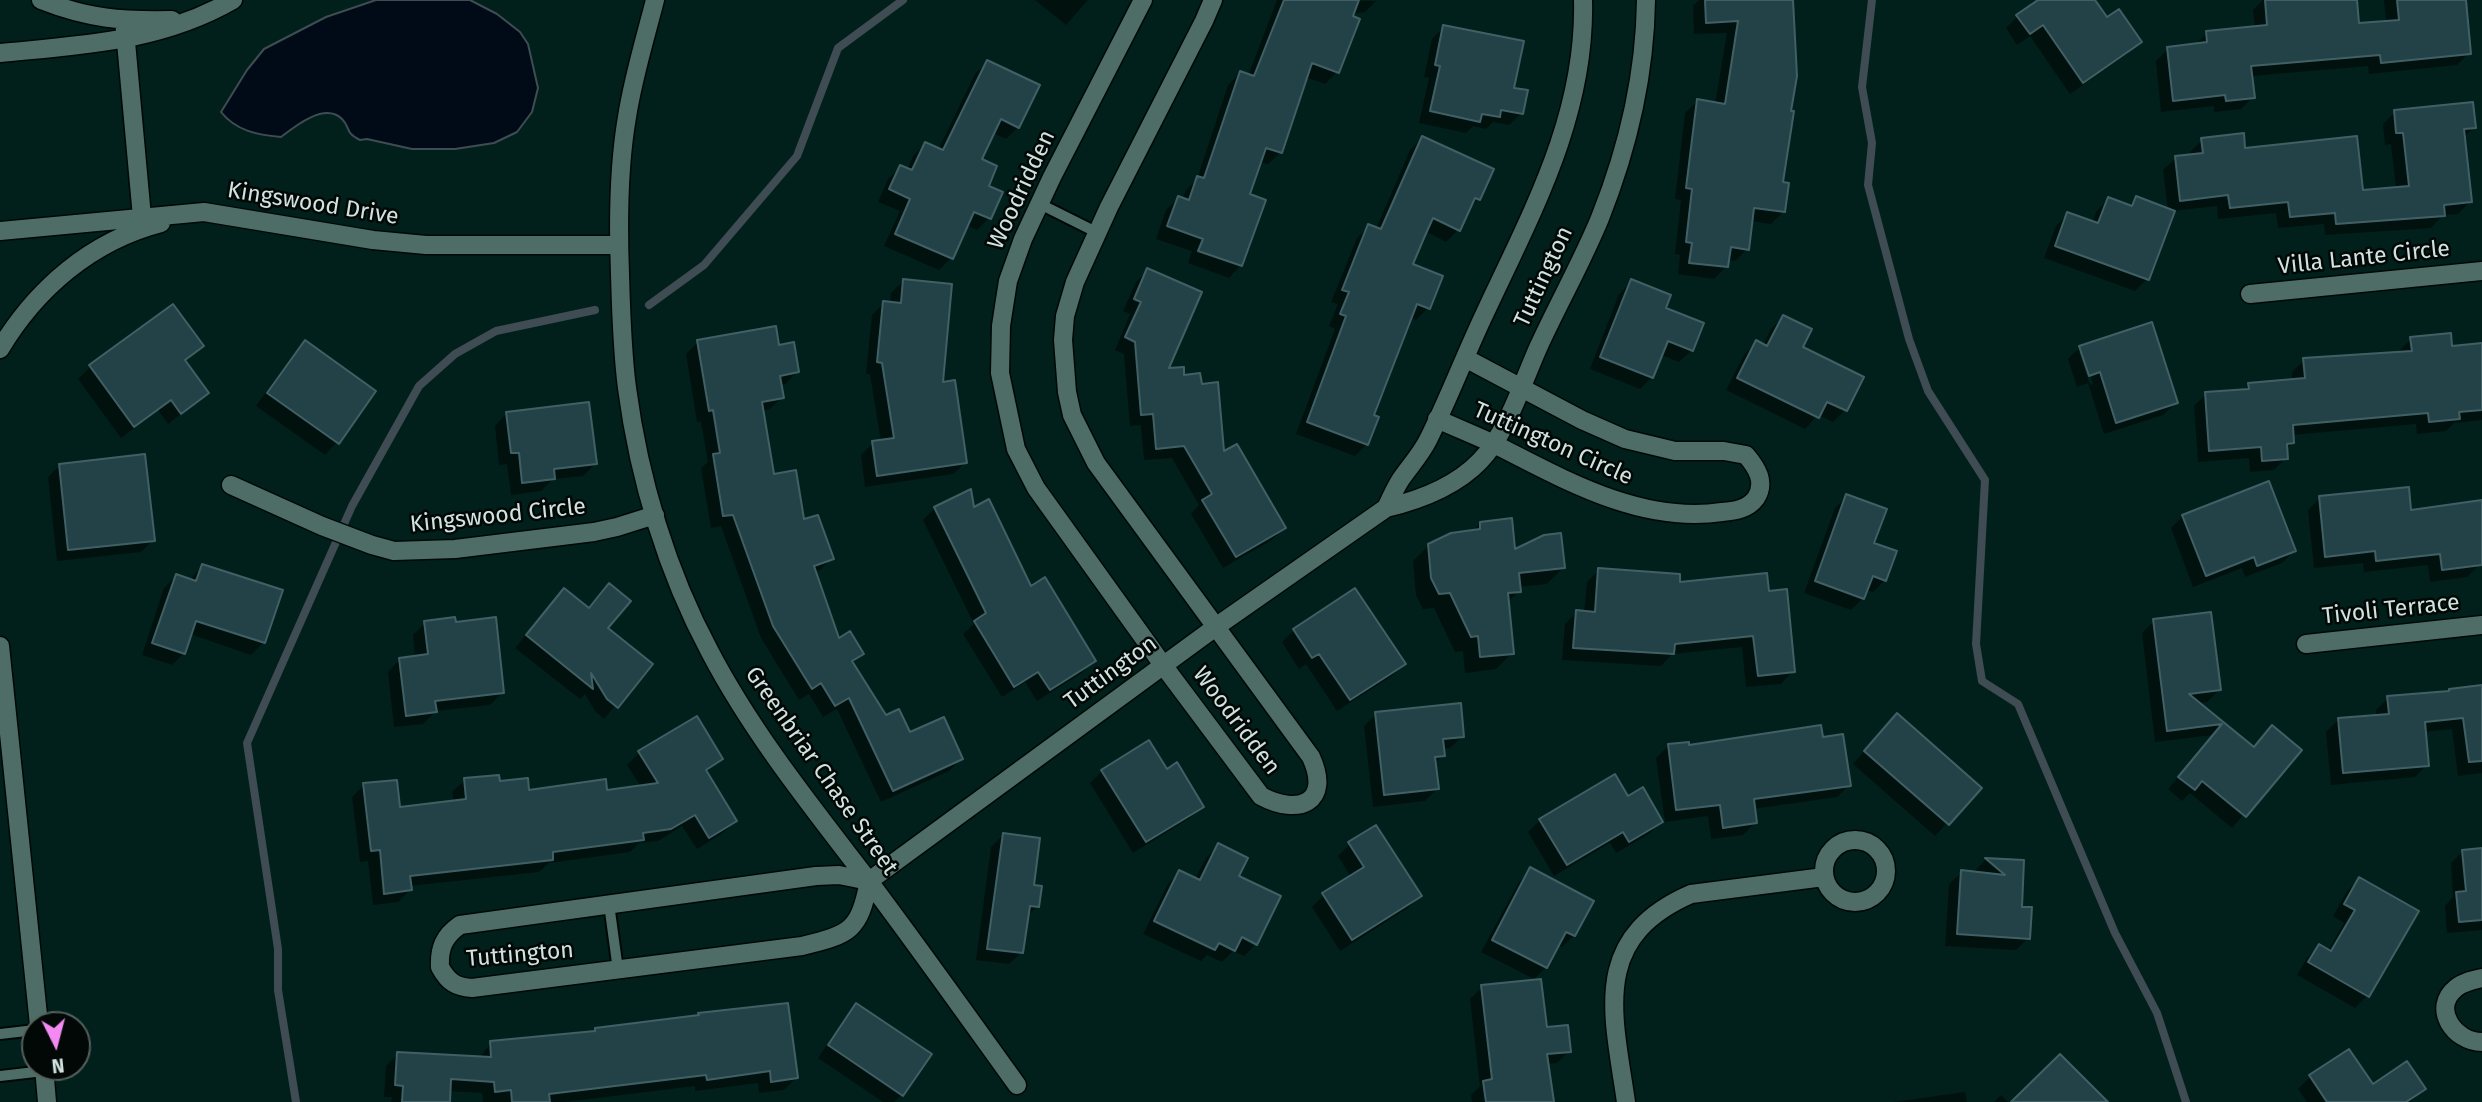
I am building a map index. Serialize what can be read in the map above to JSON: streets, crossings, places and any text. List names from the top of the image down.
{
  "streets": {
    "street": [
      "Woodridden",
      "Kingswood Drive",
      "Villa Lante Circle",
      "Tuttington",
      "Tuttington Circle",
      "Kingswood Circle",
      "Tivoli Terrace",
      "Greenbriar Chase Street"
    ]
  },
  "crossings": [
    ["Woodridden", "Tuttington"],
    ["Kingswood Drive", "Greenbriar Chase Street"],
    ["Tuttington", "Tuttington Circle"],
    ["Tuttington", "Greenbriar Chase Street"],
    ["Kingswood Circle", "Greenbriar Chase Street"]
  ],
  "north": "bottom"
}
